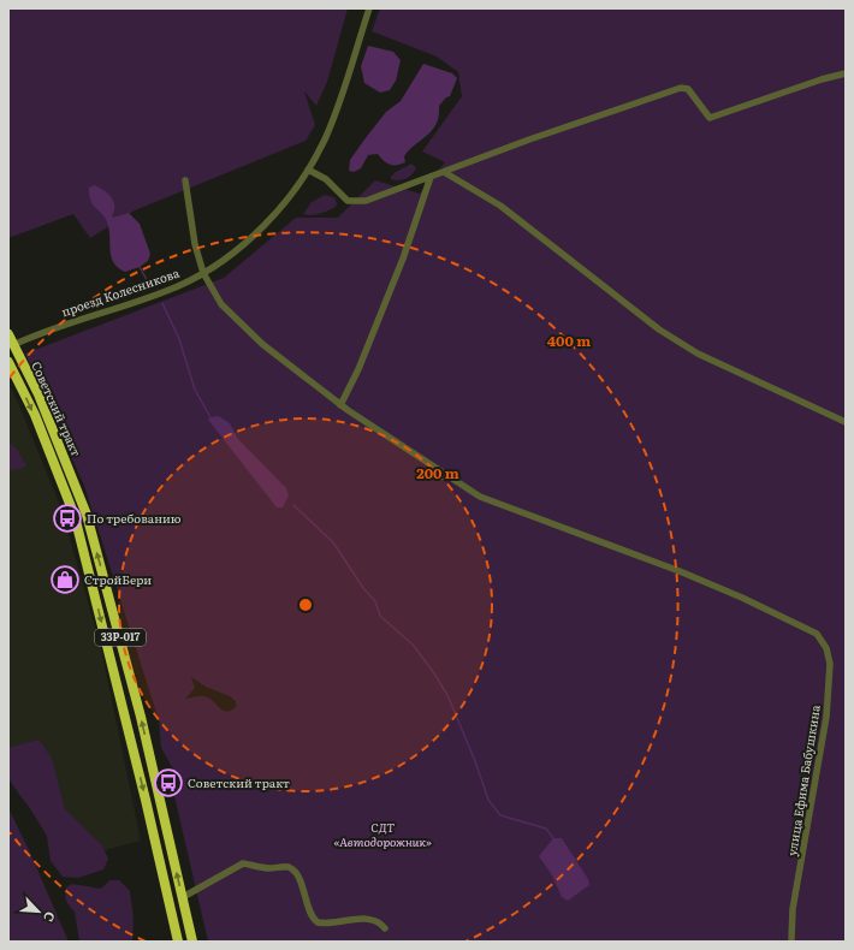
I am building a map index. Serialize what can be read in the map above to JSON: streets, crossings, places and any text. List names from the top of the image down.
{
  "streets": {
    "highway": ["Советский тракт", "33Р-017"],
    "street": ["проезд Колесникова", "улица Ефима Бабушкина"]
  },
  "crossings": [
    ["проезд Колесникова", "Советский тракт"]
  ],
  "parks": ["СДТ «Автодорожник»"],
  "places": {
    "bus stop": ["По требованию", "Советский тракт"],
    "shop": ["СтройБери"]
  },
  "north": "bottom right",
  "rings": ["400 m", "200 m"]
}
